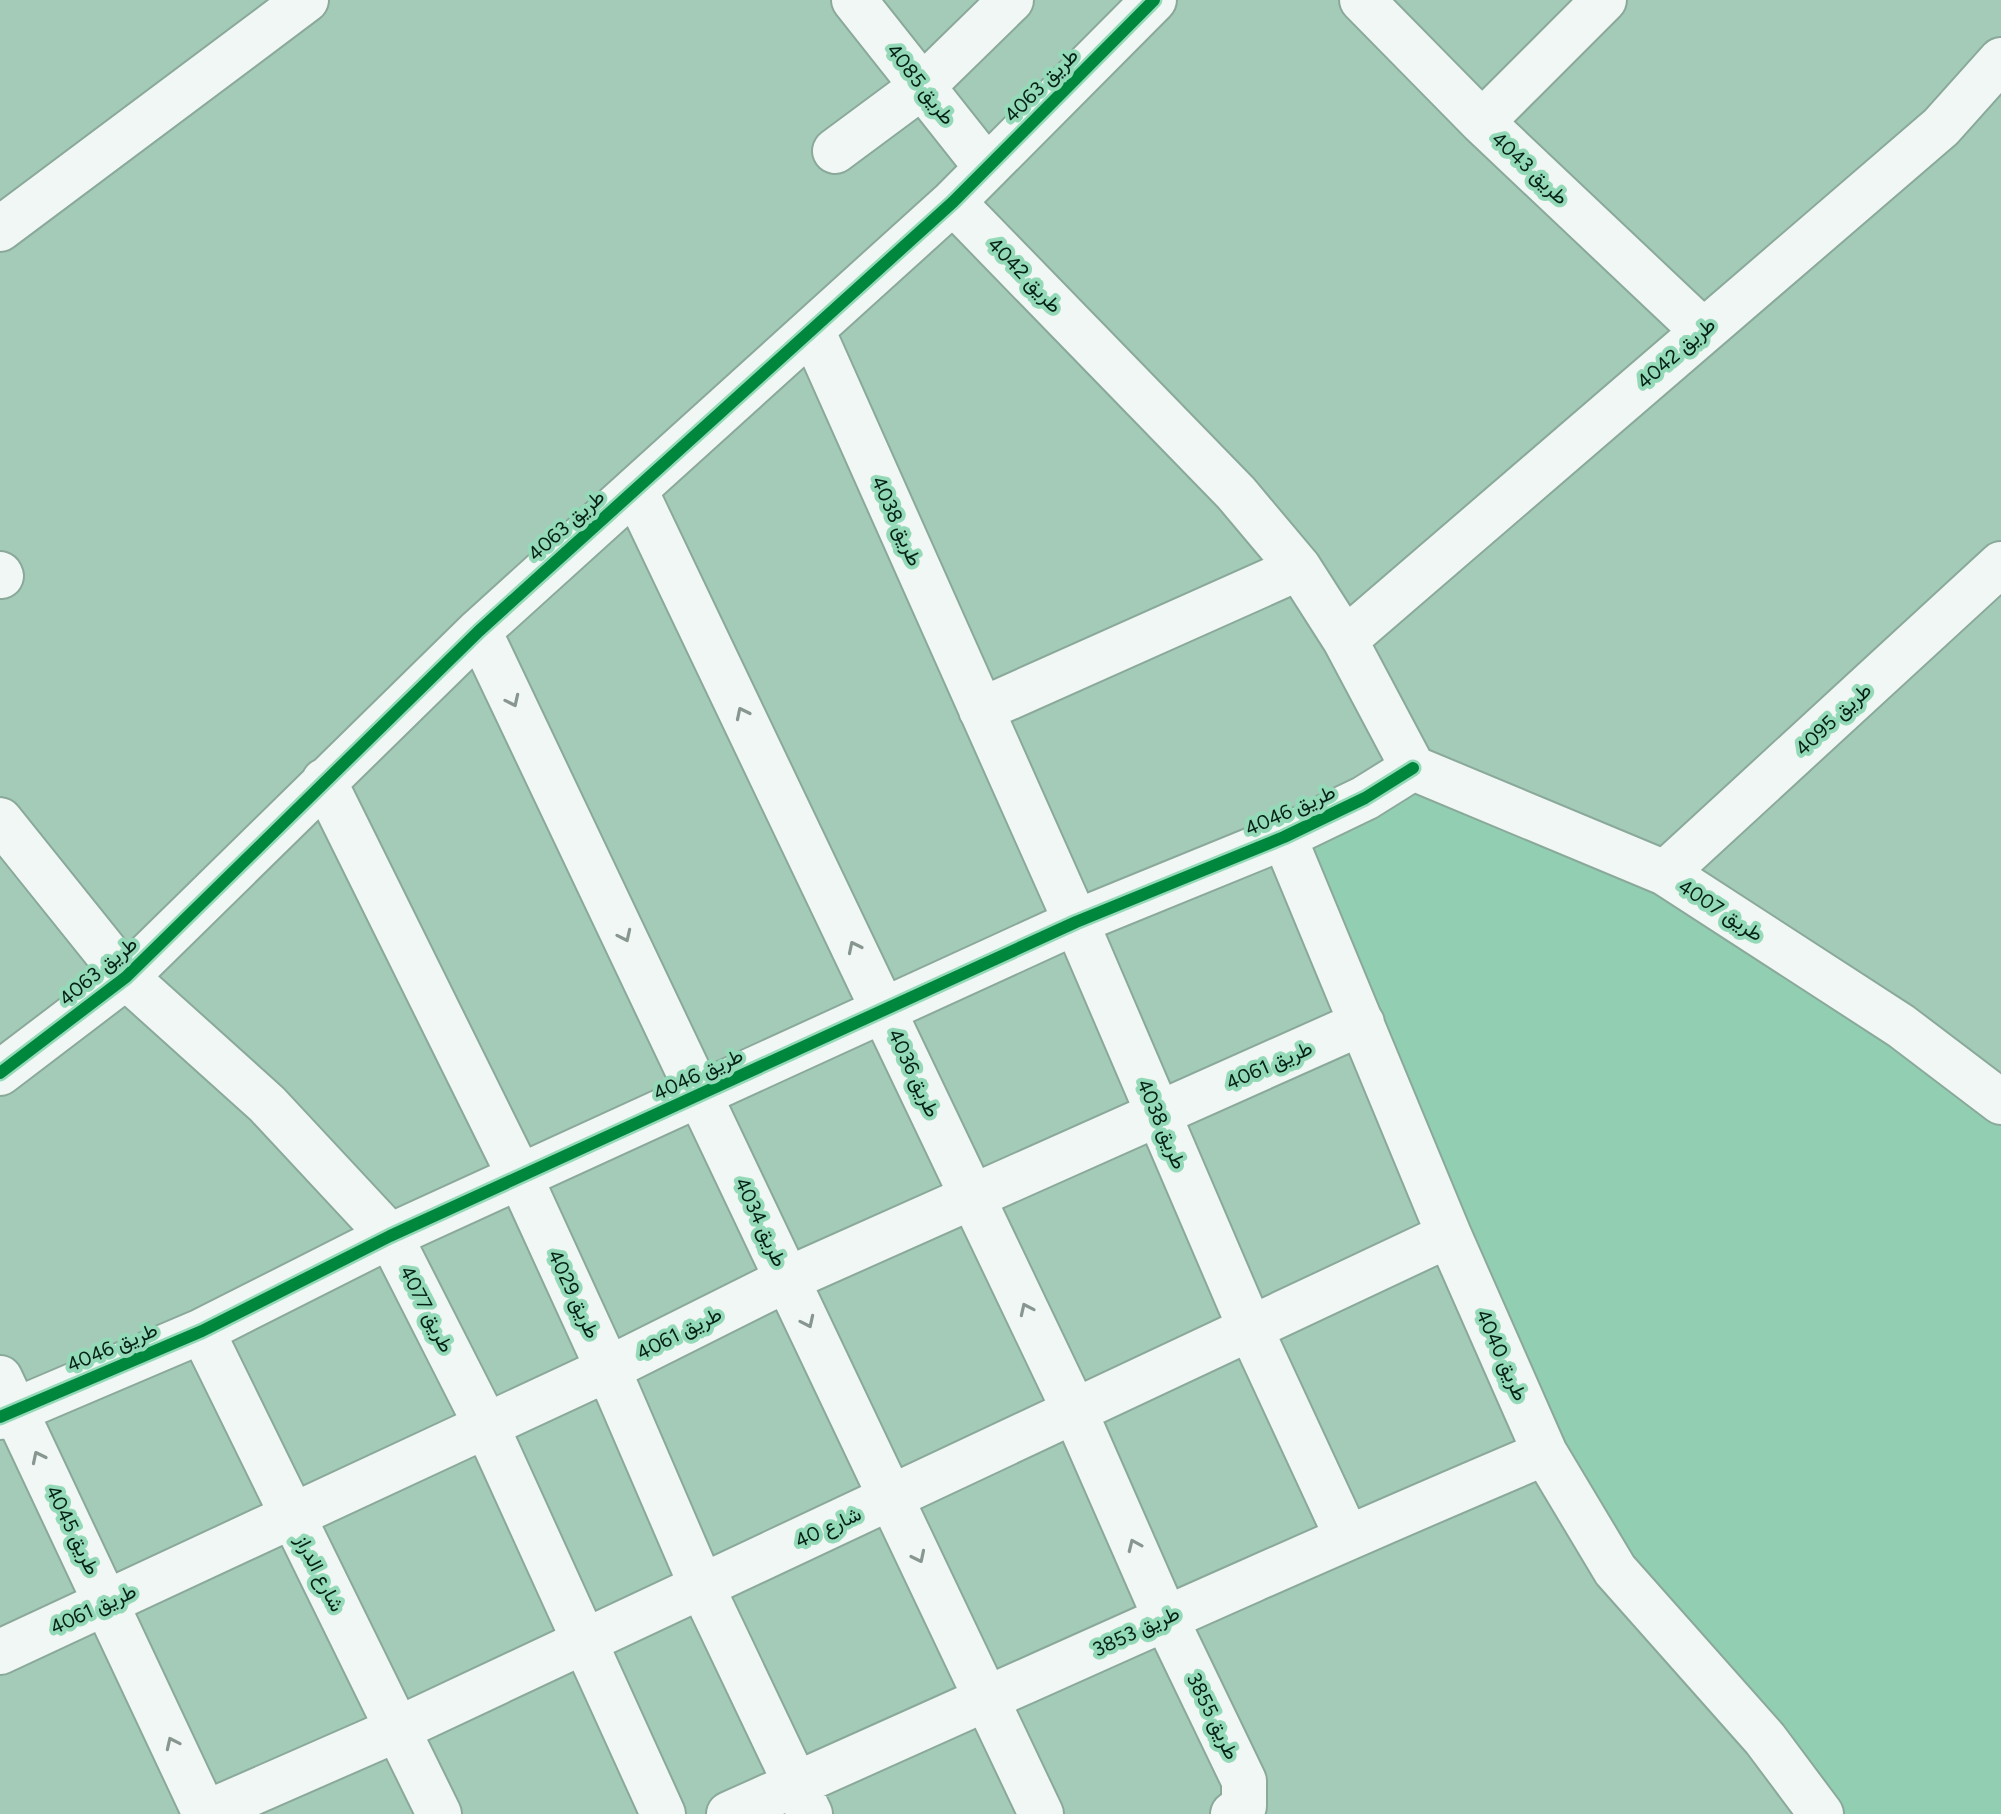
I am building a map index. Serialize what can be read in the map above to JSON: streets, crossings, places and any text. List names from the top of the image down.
{
  "streets": {
    "street": [
      "طريق 4085",
      "طريق 4063",
      "طريق 4043",
      "طريق 4042",
      "طريق 4038",
      "طريق 4095",
      "طريق 4046",
      "طريق 4007",
      "طريق 4061",
      "طريق 4036",
      "طريق 4034",
      "طريق 4029",
      "طريق 4077",
      "طريق 4040",
      "شارع 40",
      "طريق 4045",
      "شارع الدراز",
      "طريق 3853",
      "طريق 3855"
    ]
  },
  "crossings": [
    ["طريق 4085", "طريق 4063"],
    ["طريق 4063", "طريق 4042"],
    ["طريق 4063", "طريق 4038"],
    ["طريق 4063", "طريق 4036"],
    ["طريق 4063", "طريق 4034"],
    ["طريق 4063", "طريق 4029"],
    ["طريق 4063", "طريق 4077"],
    ["طريق 4043", "طريق 4042"],
    ["طريق 4042", "طريق 4046"],
    ["طريق 4042", "طريق 4007"],
    ["طريق 4038", "طريق 4046"],
    ["طريق 4038", "طريق 4061"],
    ["طريق 4038", "شارع 40"],
    ["طريق 4038", "طريق 3853"],
    ["طريق 4095", "طريق 4007"],
    ["طريق 4046", "طريق 4007"],
    ["طريق 4046", "طريق 4036"],
    ["طريق 4046", "طريق 4034"],
    ["طريق 4046", "طريق 4029"],
    ["طريق 4046", "طريق 4077"],
    ["طريق 4046", "طريق 4040"],
    ["طريق 4046", "طريق 4045"],
    ["طريق 4046", "شارع الدراز"],
    ["طريق 4061", "طريق 4036"],
    ["طريق 4061", "طريق 4034"],
    ["طريق 4061", "طريق 4029"],
    ["طريق 4061", "طريق 4077"],
    ["طريق 4061", "طريق 4040"],
    ["طريق 4061", "طريق 4045"],
    ["طريق 4061", "شارع الدراز"],
    ["طريق 4036", "شارع 40"],
    ["طريق 4036", "طريق 3853"],
    ["طريق 4036", "طريق 3855"],
    ["طريق 4034", "شارع 40"],
    ["طريق 4034", "طريق 3853"],
    ["طريق 4029", "شارع 40"],
    ["طريق 4029", "طريق 3853"],
    ["طريق 4077", "شارع 40"],
    ["طريق 4040", "شارع 40"],
    ["طريق 4040", "طريق 3853"],
    ["شارع 40", "طريق 4045"],
    ["شارع 40", "شارع الدراز"],
    ["طريق 3853", "طريق 3855"]
  ],
  "one_way": ["طريق 4036", "طريق 4034", "طريق 4045"]
}
